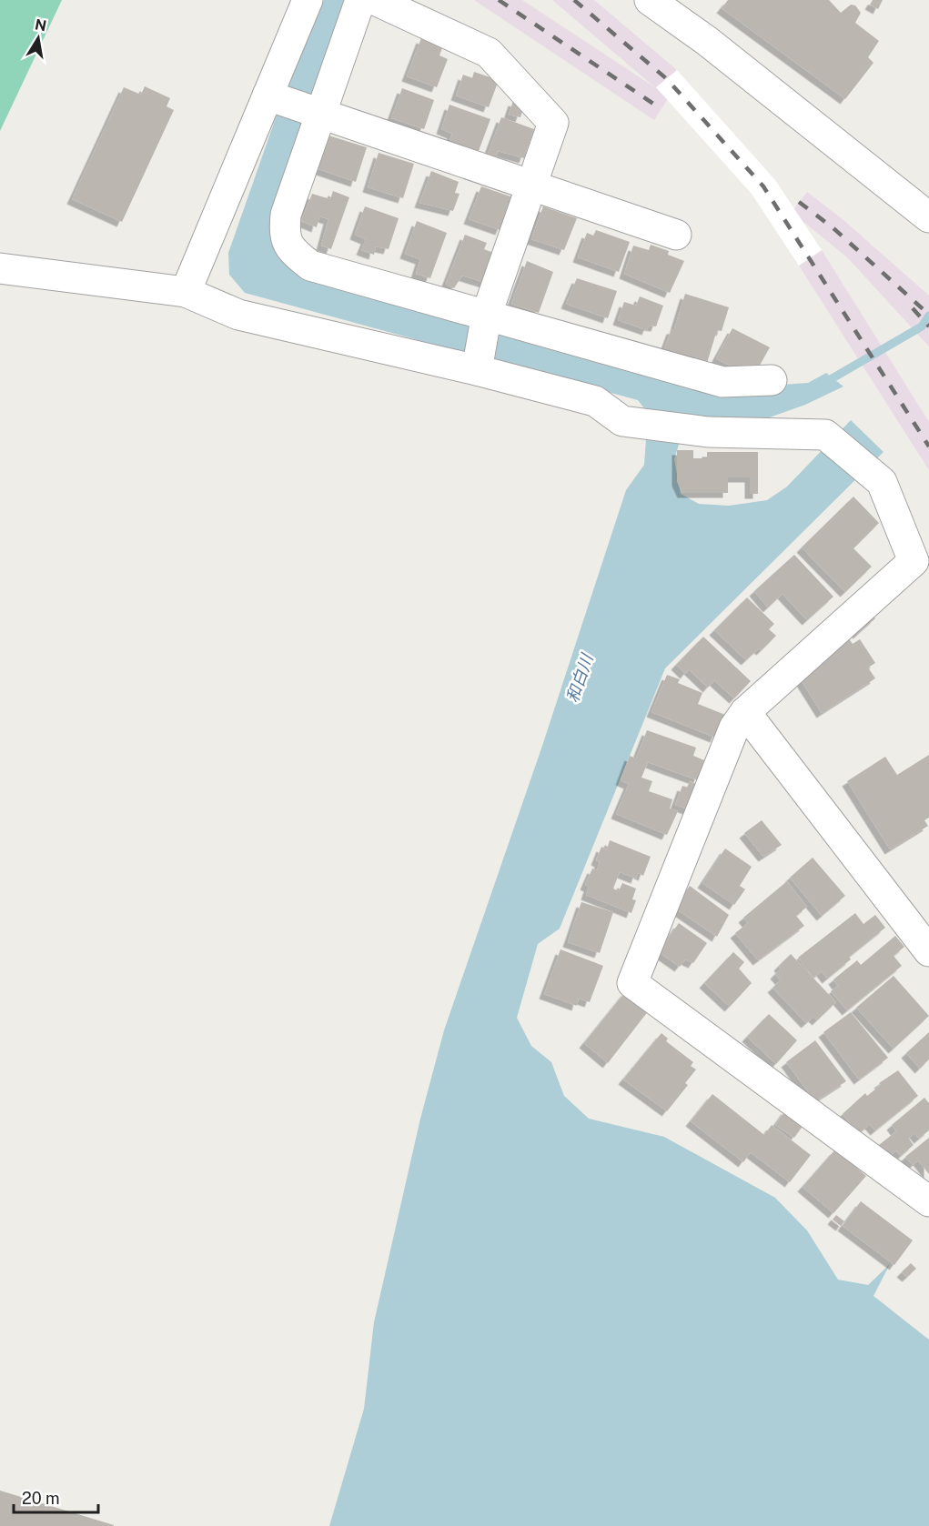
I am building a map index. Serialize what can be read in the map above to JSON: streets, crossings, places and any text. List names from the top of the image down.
{
  "water": ["和白川"],
  "scale_bar": "20 m",
  "north": "top"
}
